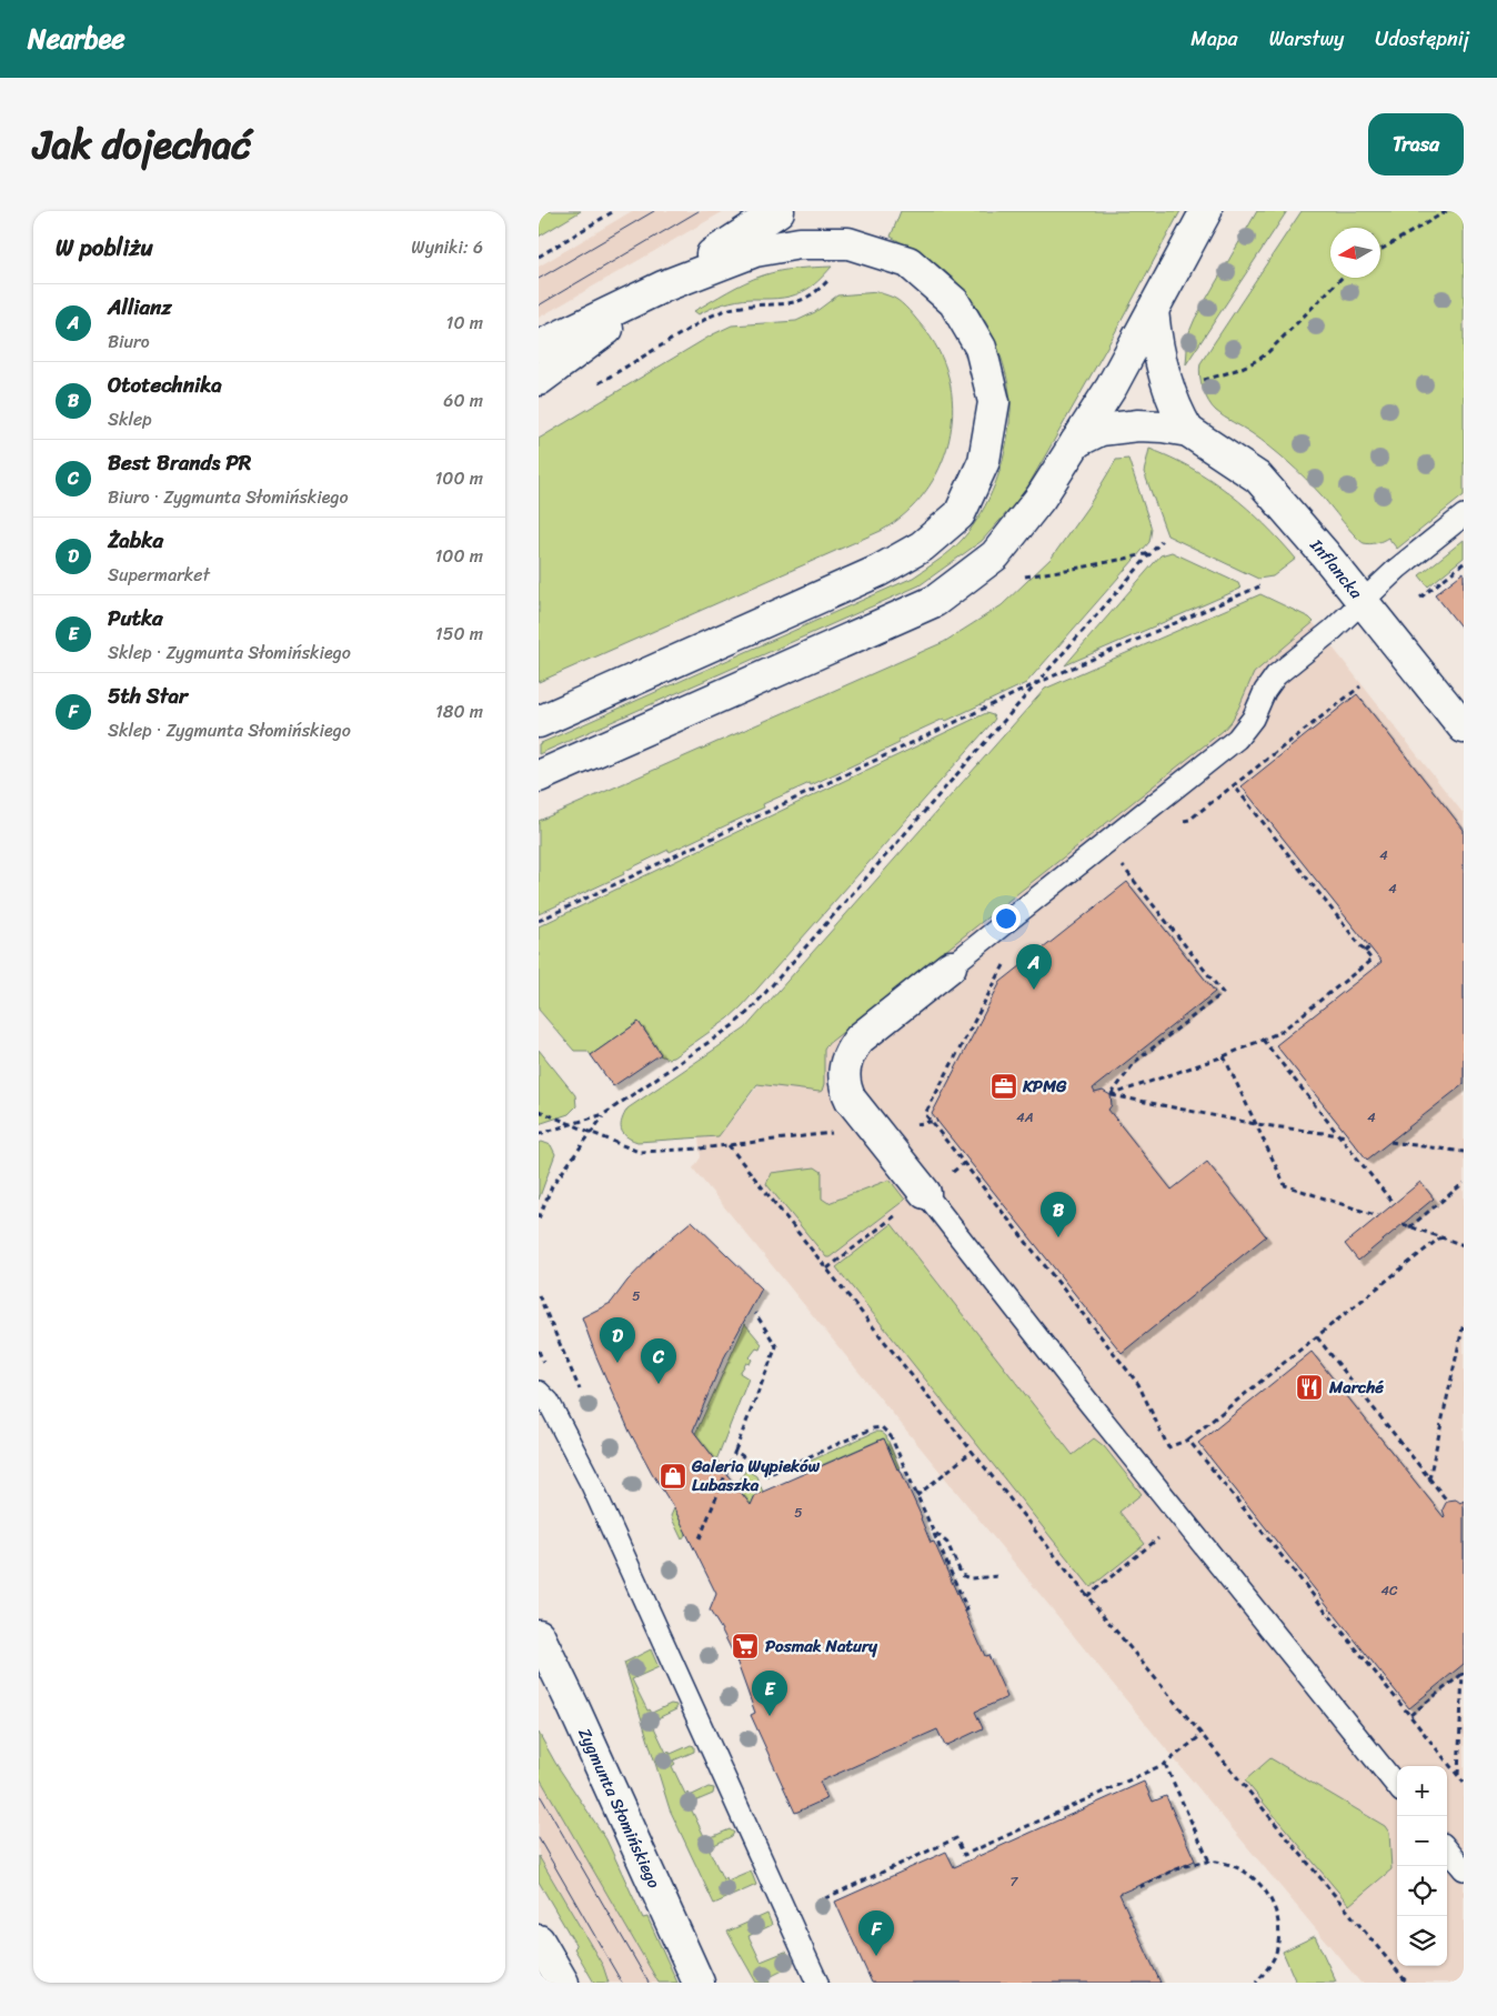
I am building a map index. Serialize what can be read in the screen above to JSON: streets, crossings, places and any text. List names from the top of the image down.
{
  "streets": {
    "main road": ["Inflancka", "Zygmunta Słomińskiego"]
  },
  "places": {
    "office": ["KPMG"],
    "restaurant": ["Marché"],
    "shop": ["Galeria Wypieków Lubaszka"],
    "supermarket": ["Posmak Natury"]
  },
  "house_numbers": [
    "4",
    "4",
    "4A",
    "4",
    "5",
    "5",
    "4C",
    "7"
  ],
  "north": "left",
  "page": {
    "header": "Nearbee",
    "nav": ["Mapa", "Warstwy", "Udostępnij"],
    "title": "Jak dojechać",
    "buttons": "Trasa",
    "heading": ["W pobliżu", "Wyniki: 6"],
    "list": [
      {
        "mark": "A",
        "name": "Allianz",
        "note": "Biuro",
        "value": "10 m"
      },
      {
        "mark": "B",
        "name": "Ototechnika",
        "note": "Sklep",
        "value": "60 m"
      },
      {
        "mark": "C",
        "name": "Best Brands PR",
        "note": "Biuro · Zygmunta Słomińskiego",
        "value": "100 m"
      },
      {
        "mark": "D",
        "name": "Żabka",
        "note": "Supermarket",
        "value": "100 m"
      },
      {
        "mark": "E",
        "name": "Putka",
        "note": "Sklep · Zygmunta Słomińskiego",
        "value": "150 m"
      },
      {
        "mark": "F",
        "name": "5th Star",
        "note": "Sklep · Zygmunta Słomińskiego",
        "value": "180 m"
      }
    ],
    "pins": [
      "A",
      "B",
      "D",
      "C",
      "E",
      "F"
    ],
    "map_buttons": ["+", "−"]
  }
}
